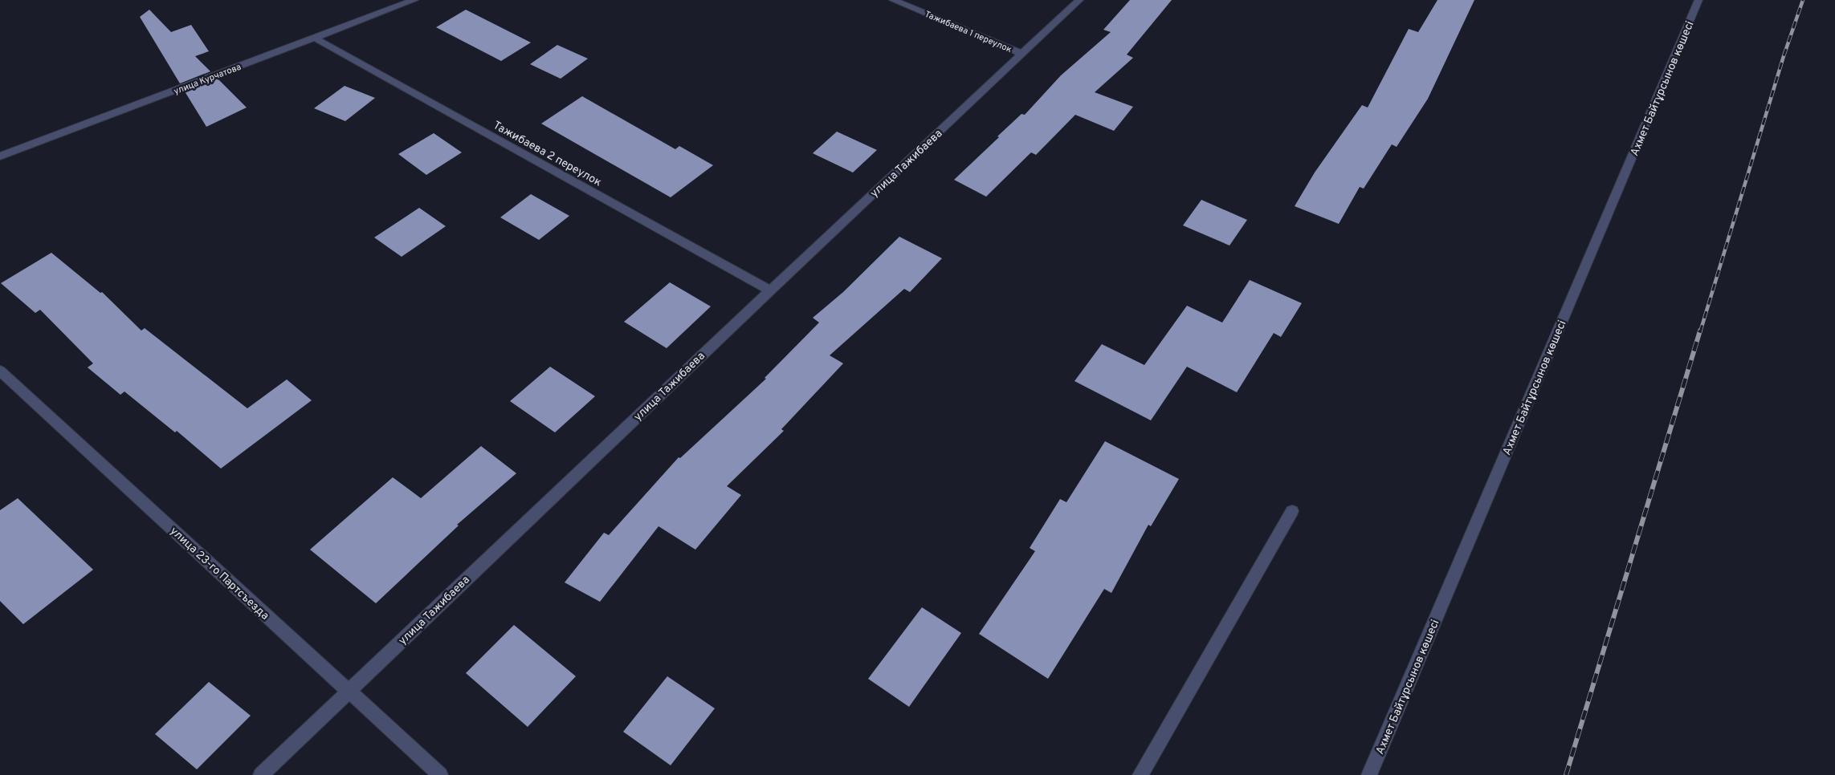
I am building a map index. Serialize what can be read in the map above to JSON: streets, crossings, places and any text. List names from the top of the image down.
{
  "streets": {
    "street": [
      "Тажибаева 1 переулок",
      "улица Курчатова",
      "Ахмет Байтұрсынов көшесі",
      "Тажибаева 2 переулок",
      "улица Тажибаева",
      "улица 23-го Партсъезда"
    ]
  },
  "crossings": [
    ["Тажибаева 1 переулок", "улица Тажибаева"],
    ["улица Курчатова", "Тажибаева 2 переулок"],
    ["Тажибаева 2 переулок", "улица Тажибаева"],
    ["улица Тажибаева", "улица 23-го Партсъезда"]
  ]
}
